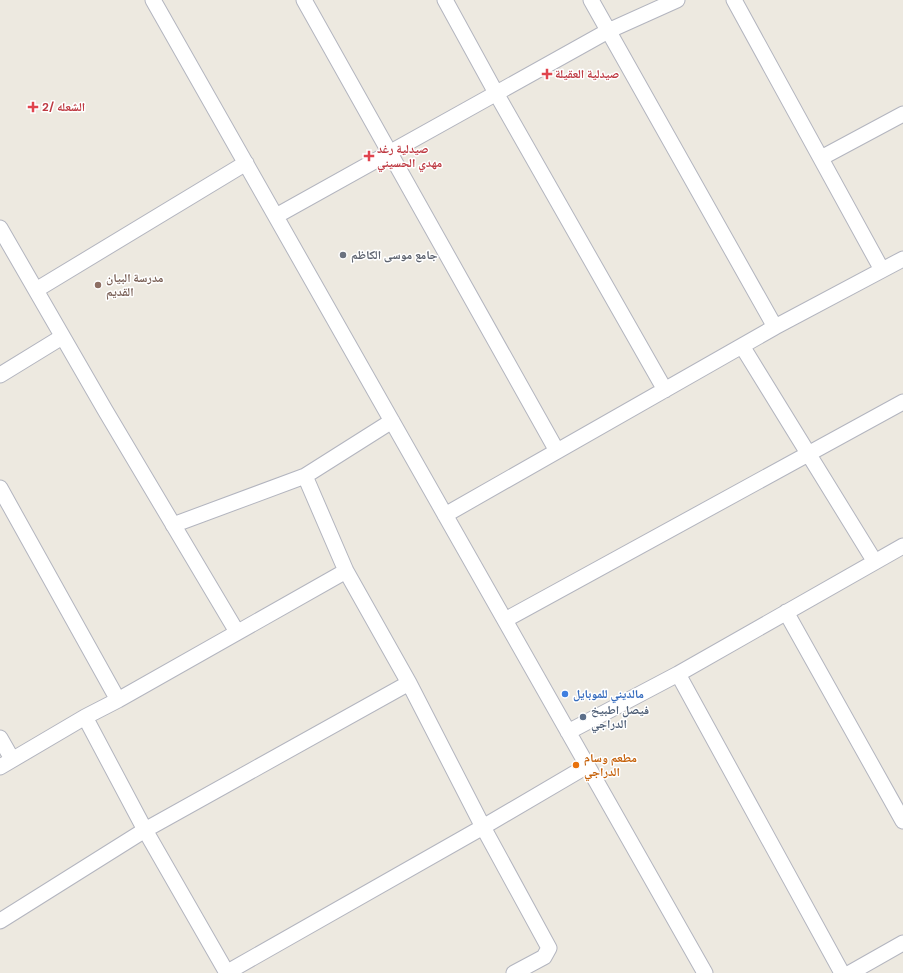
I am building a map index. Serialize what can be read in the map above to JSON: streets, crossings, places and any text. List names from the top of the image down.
{
  "places": {
    "health": ["صيدلية العقيلة", "الشعله /2", "صيدلية رغد مهدي الحسيني"],
    "other": [
      "جامع موسى الكاظم",
      "مدرسة البيان القديم",
      "مالديني للموبايل",
      "فيصل اطبيخ الدراجي",
      "مطعم وسام الدراجي"
    ]
  }
}
